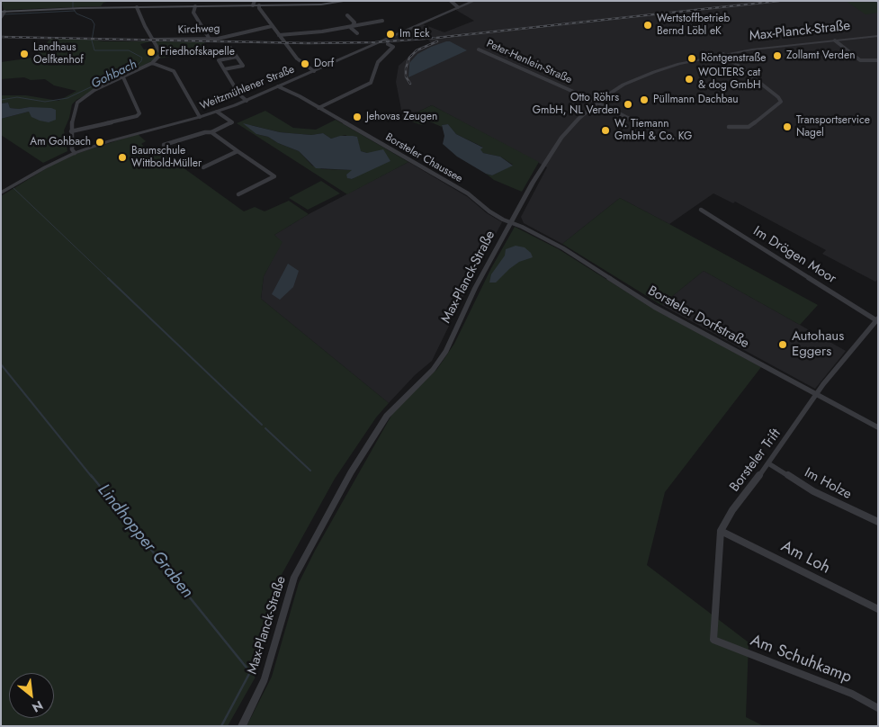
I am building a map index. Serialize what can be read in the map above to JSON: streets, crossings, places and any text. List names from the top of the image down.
{
  "streets": {
    "street": [
      "Kirchweg",
      "Max-Planck-Straße",
      "Peter-Henlein-Straße",
      "Weitzmühlener Straße",
      "Borsteler Chaussee",
      "Im Drögen Moor",
      "Borsteler Dorfstraße",
      "Borsteler Trift",
      "Im Holze",
      "Am Loh",
      "Am Schuhkamp"
    ]
  },
  "crossings": [
    ["Max-Planck-Straße", "Peter-Henlein-Straße"],
    ["Max-Planck-Straße", "Borsteler Chaussee"],
    ["Max-Planck-Straße", "Borsteler Dorfstraße"],
    ["Weitzmühlener Straße", "Borsteler Chaussee"],
    ["Borsteler Chaussee", "Borsteler Dorfstraße"],
    ["Im Drögen Moor", "Borsteler Trift"],
    ["Borsteler Dorfstraße", "Borsteler Trift"],
    ["Borsteler Trift", "Im Holze"],
    ["Borsteler Trift", "Am Loh"],
    ["Borsteler Trift", "Am Schuhkamp"]
  ],
  "water": ["Gohbach", "Lindhopper Graben"],
  "places": [
    "Wertstoffbetrieb Bernd Löbl eK",
    "Im Eck",
    "Friedhofskapelle",
    "Landhaus Oelfkenhof",
    "Zollamt Verden",
    "Röntgenstraße",
    "Dorf",
    "WOLTERS cat & dog GmbH",
    "Püllmann Dachbau",
    "Otto Röhrs GmbH, NL Verden",
    "Jehovas Zeugen",
    "Transportservice Nagel",
    "W. Tiemann GmbH & Co. KG",
    "Am Gohbach",
    "Baumschule Wittbold-Müller",
    "Autohaus Eggers"
  ],
  "north": "bottom right"
}
